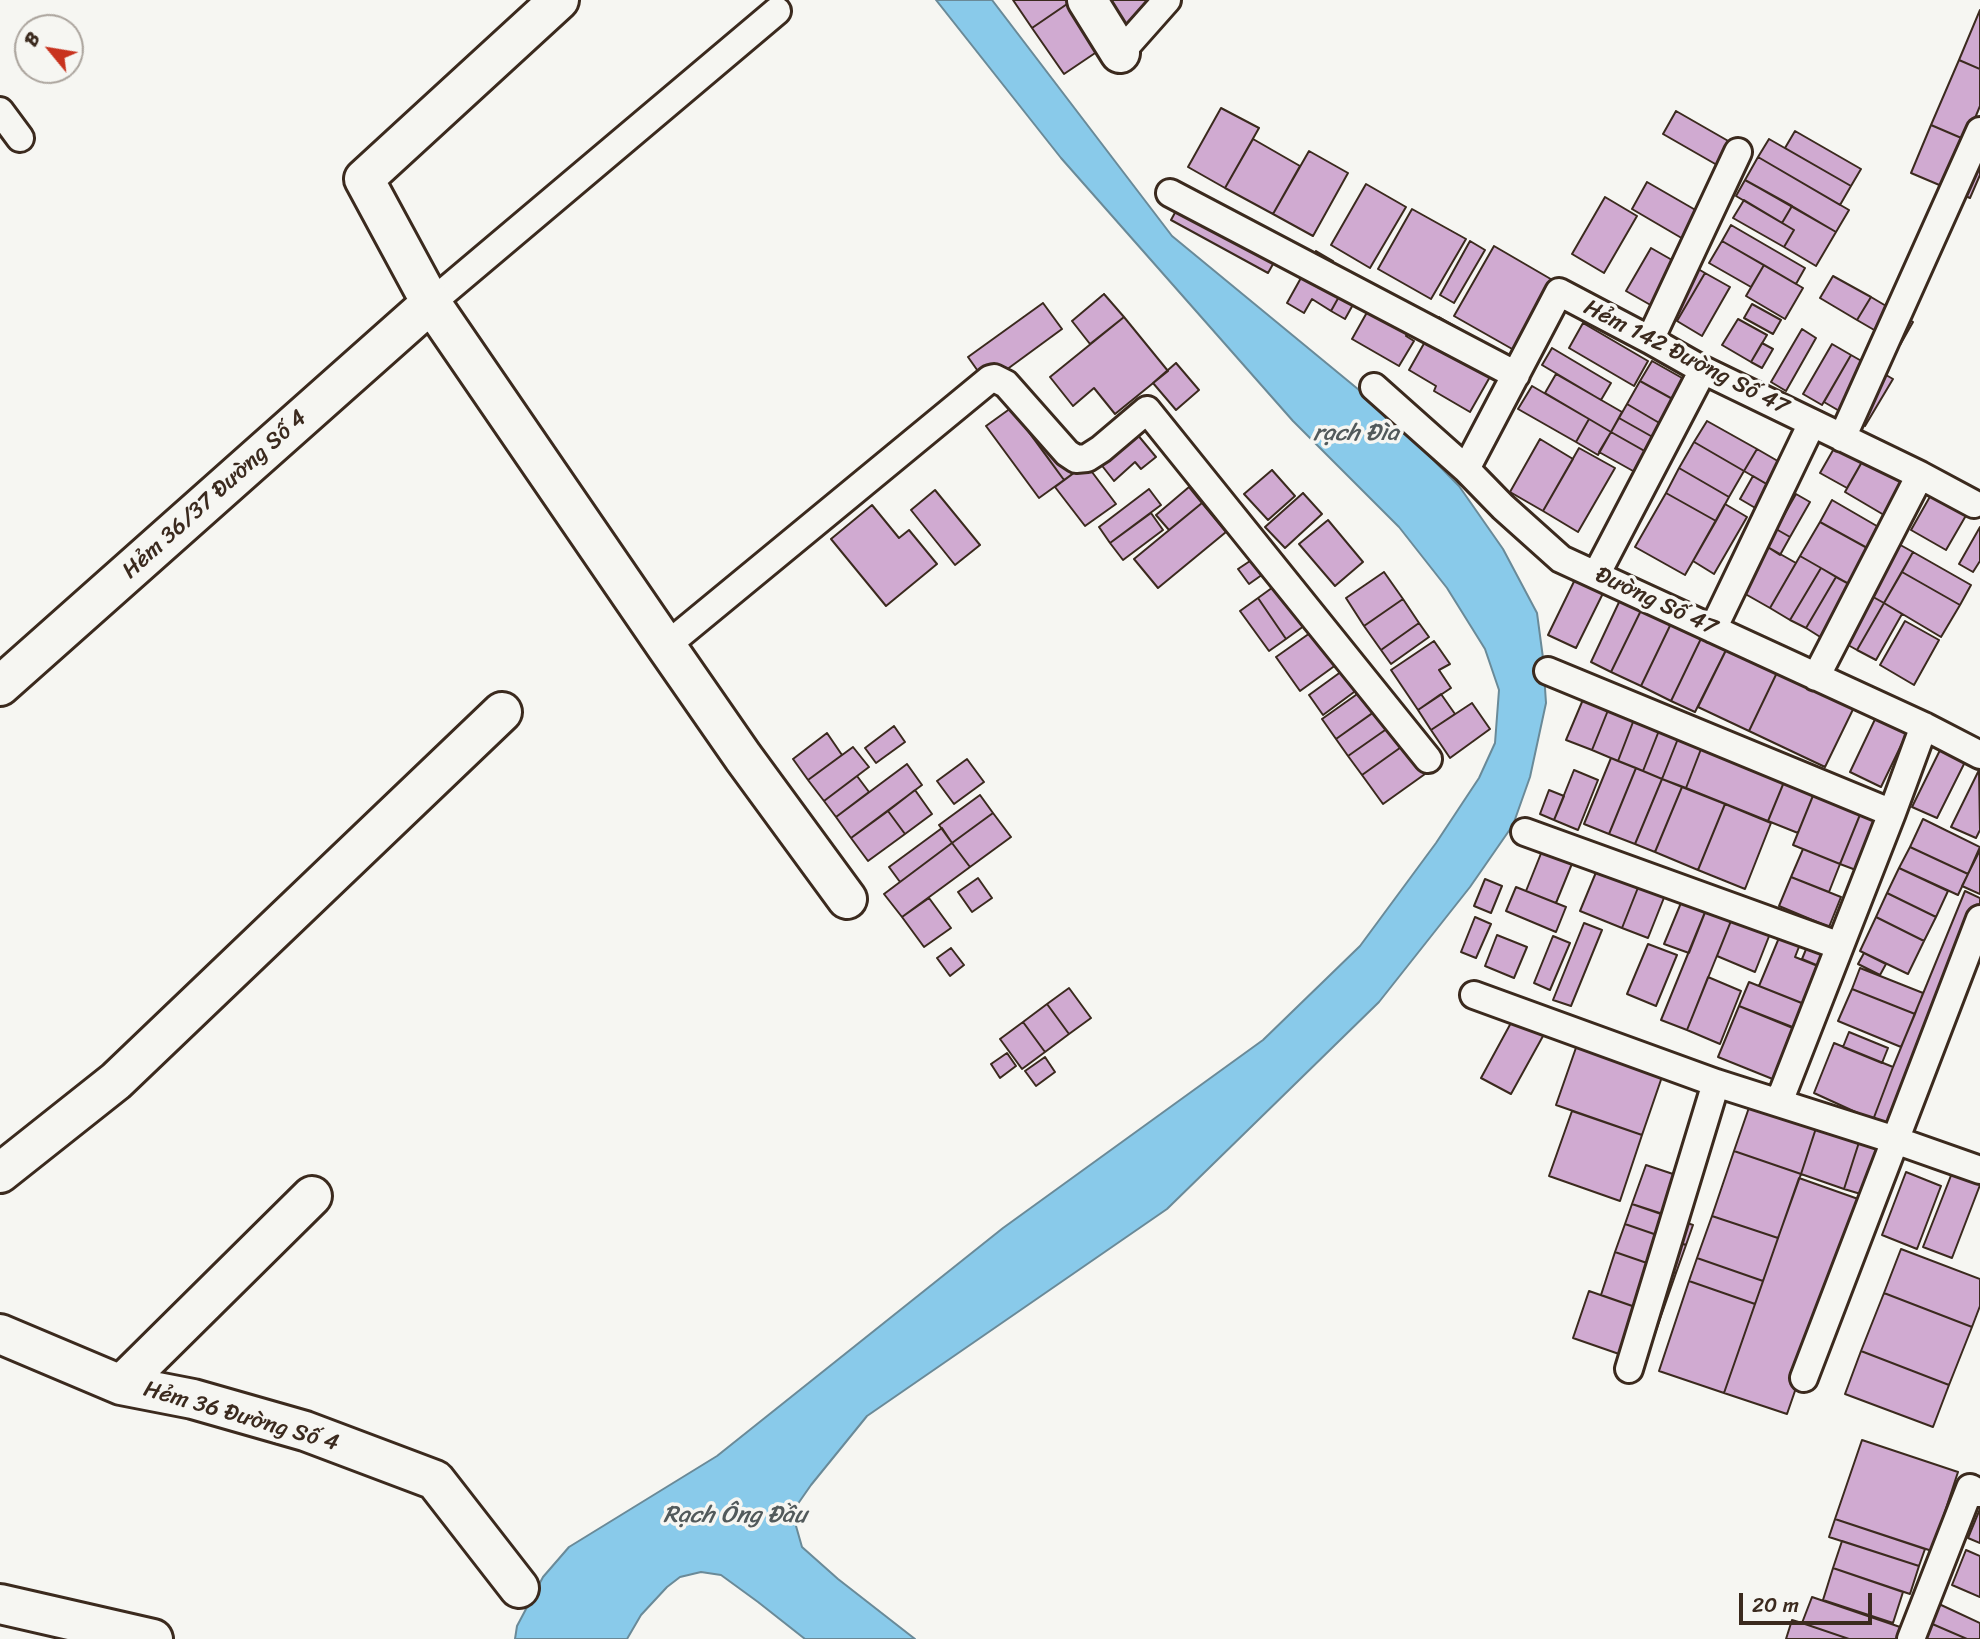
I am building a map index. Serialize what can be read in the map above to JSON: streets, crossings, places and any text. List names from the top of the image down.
{
  "streets": {
    "street": ["Hẻm 36/37 Đường Số 4", "Hẻm 36 Đường Số 4"],
    "lane": ["Hẻm 142 Đường Số 47", "Đường Số 47"]
  },
  "crossings": [
    ["Hẻm 142 Đường Số 47", "Đường Số 47"]
  ],
  "water": ["rạch Đìa", "Rạch Ông Đầu"],
  "scale_bar": "20 m",
  "north": "top left"
}
